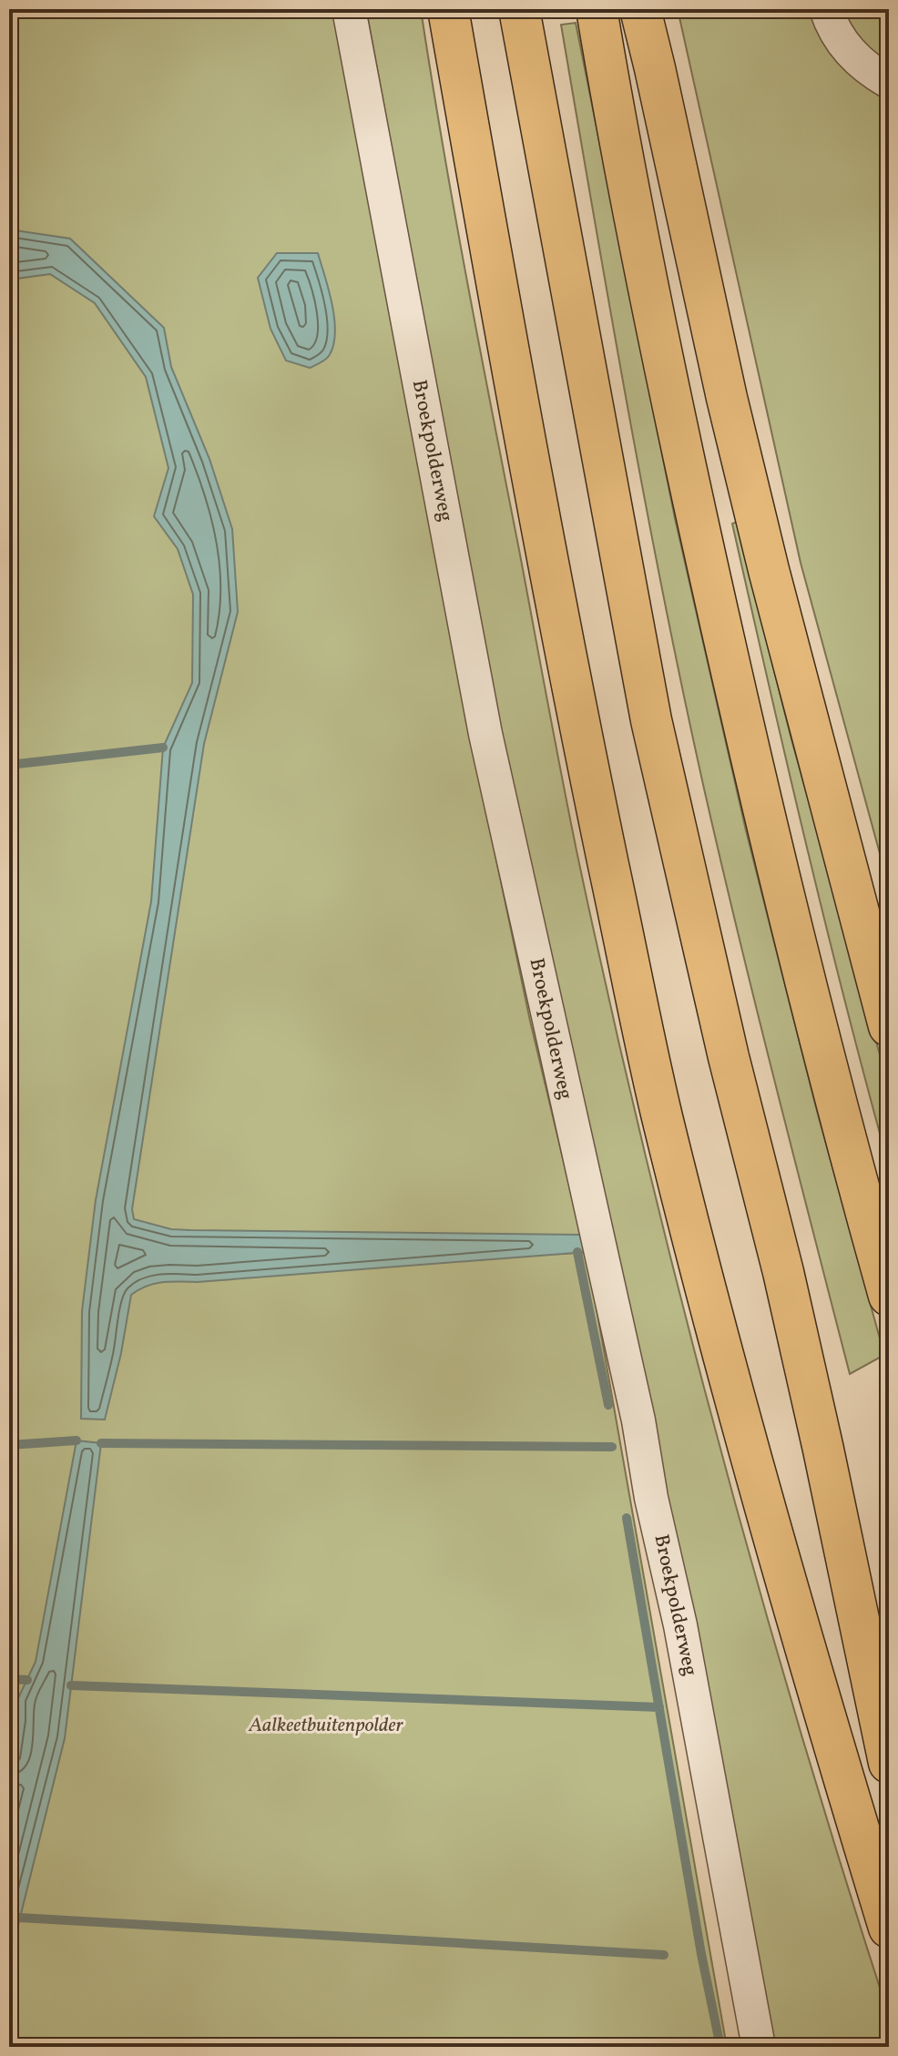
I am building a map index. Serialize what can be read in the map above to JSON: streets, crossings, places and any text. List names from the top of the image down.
{
  "streets": {
    "street": ["Broekpolderweg"]
  },
  "parks": ["Aalkeetbuitenpolder"]
}
